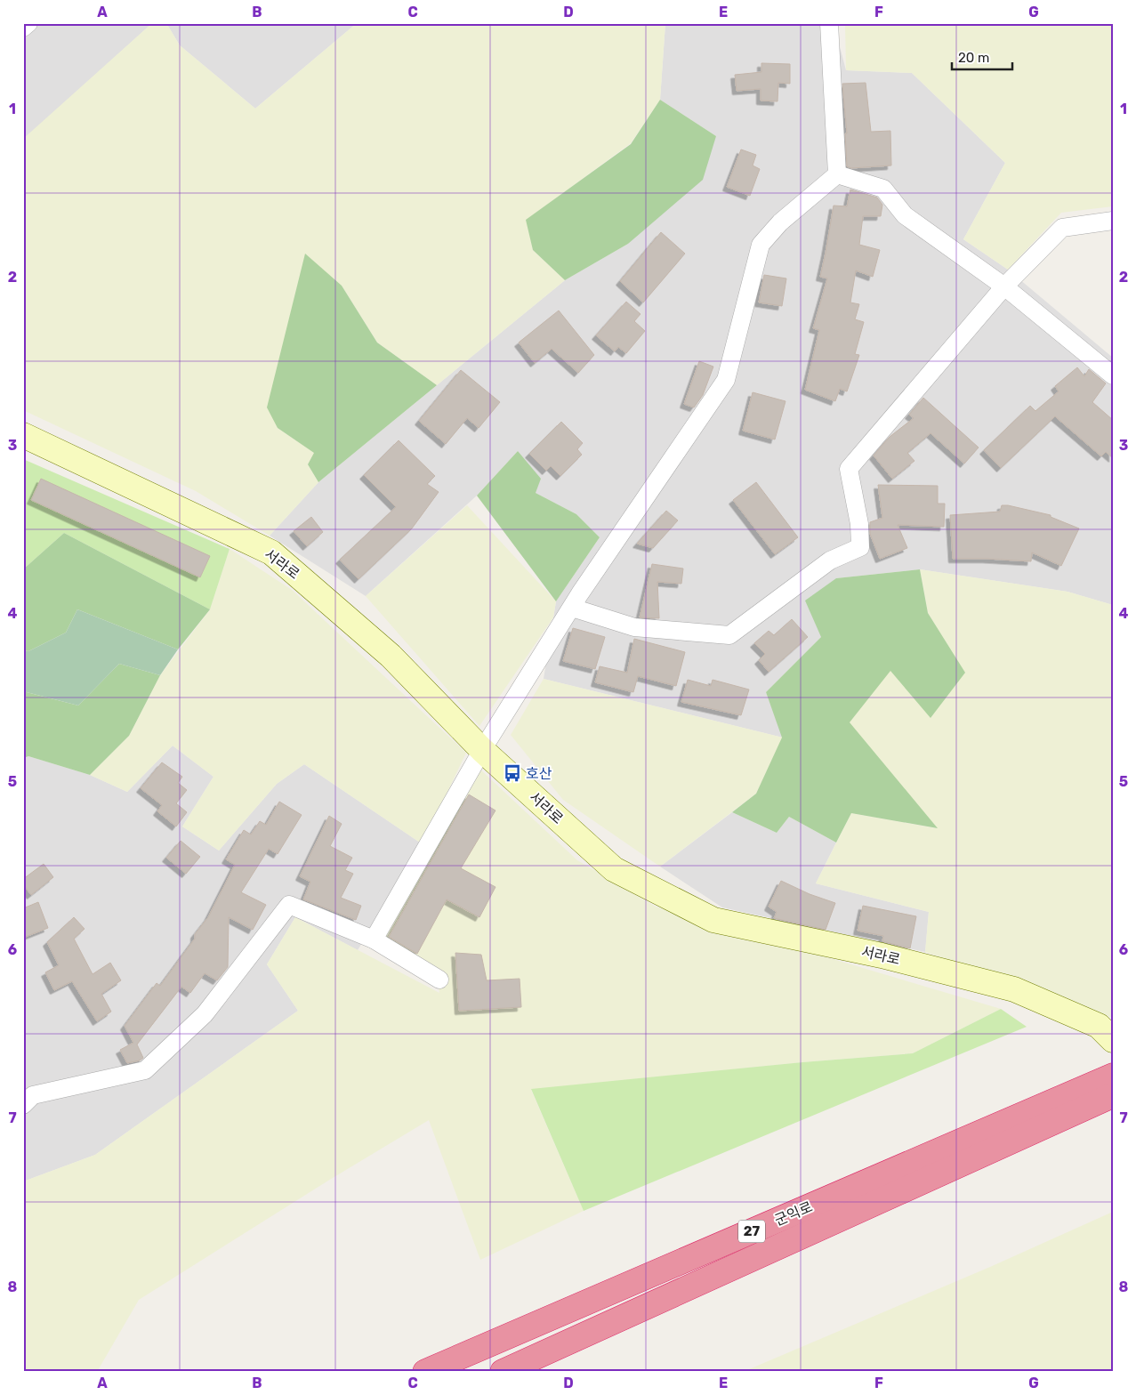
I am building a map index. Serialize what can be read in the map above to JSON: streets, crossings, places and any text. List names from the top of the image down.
{
  "streets": {
    "highway": ["군익로", "27"],
    "street": ["서라로"]
  },
  "places": {
    "bus stop": ["호산"]
  },
  "scale_bar": "20 m",
  "grid": {
    "columns": [
      "A",
      "B",
      "C",
      "D",
      "E",
      "F",
      "G"
    ],
    "rows": [
      "1",
      "2",
      "3",
      "4",
      "5",
      "6",
      "7",
      "8"
    ]
  }
}
